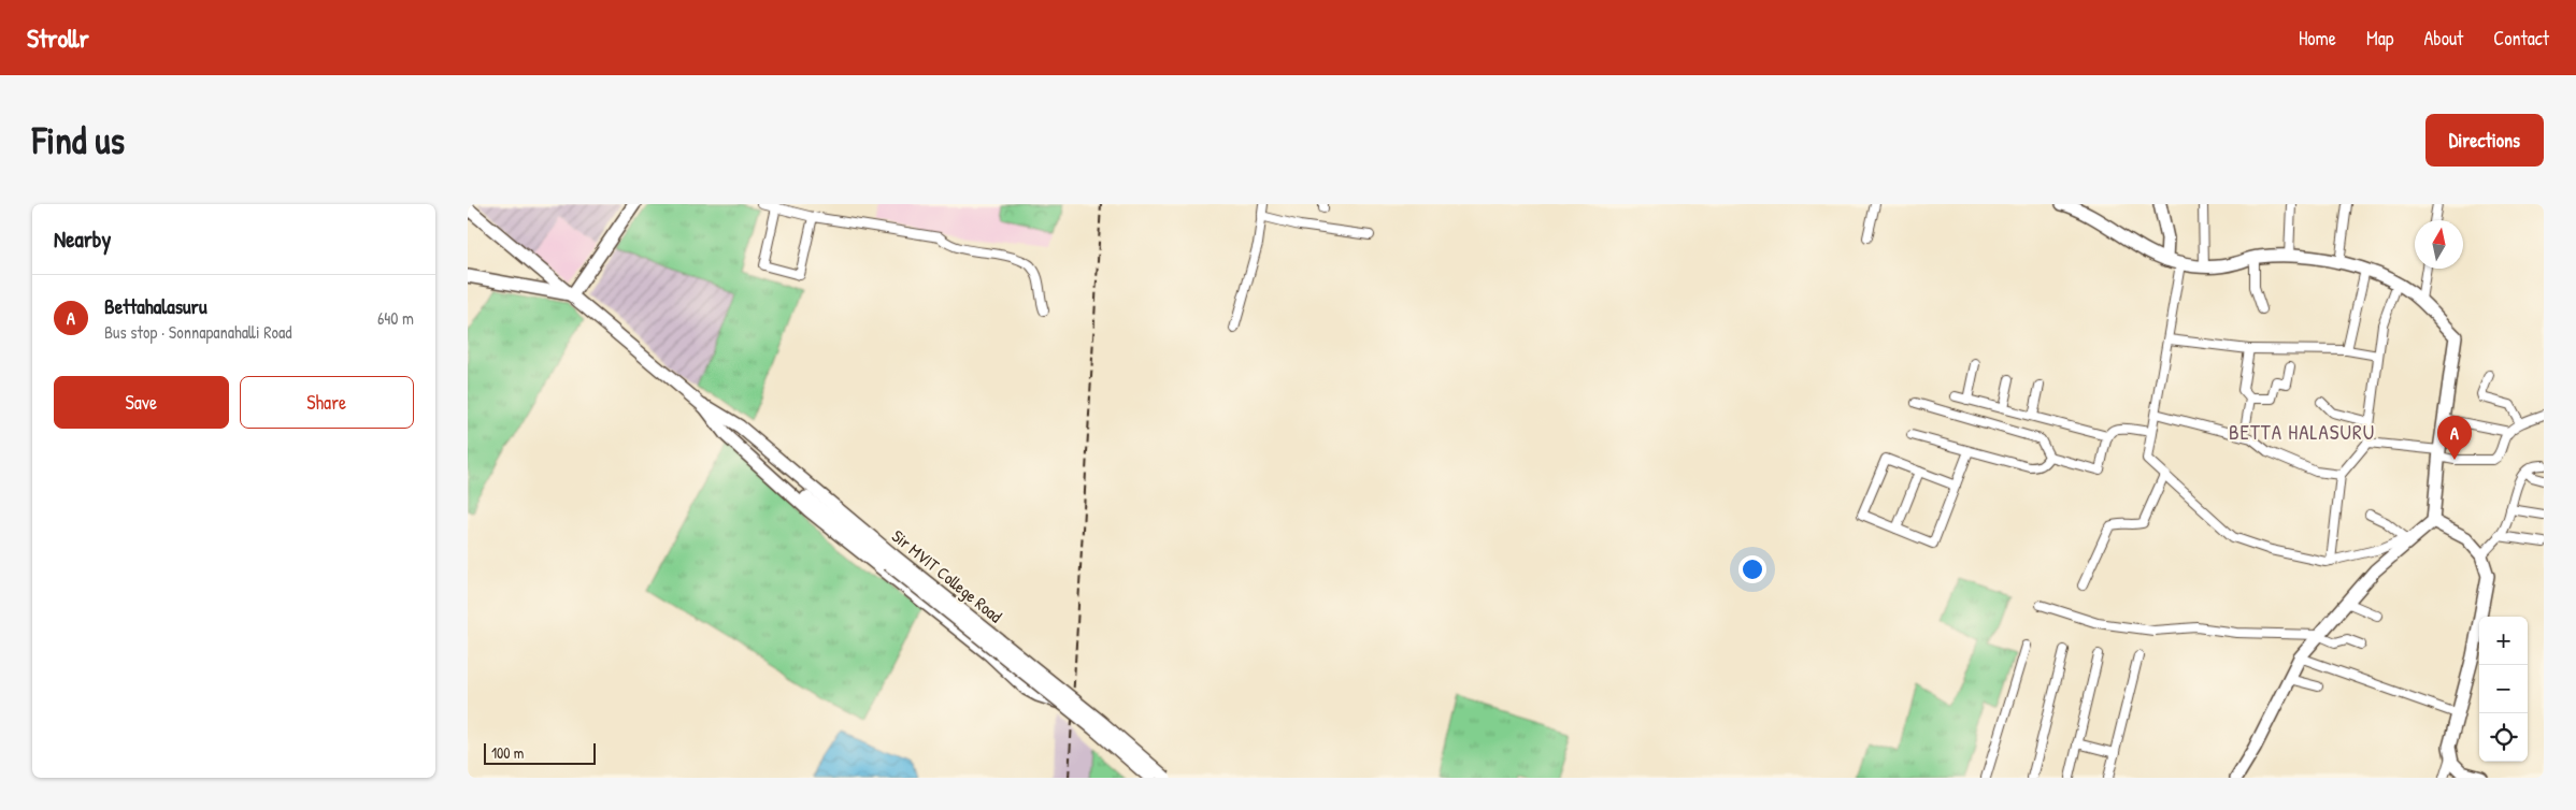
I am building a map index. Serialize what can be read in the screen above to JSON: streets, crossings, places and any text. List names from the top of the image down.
{
  "streets": {
    "main road": ["Sir MVIT College Road"]
  },
  "districts": ["BETTA HALASURU"],
  "scale_bar": "100 m",
  "north": "top",
  "page": {
    "header": "Strollr",
    "nav": [
      "Home",
      "Map",
      "About",
      "Contact"
    ],
    "buttons": [
      "Directions",
      ["Save", "Share"]
    ],
    "title": "Find us",
    "heading": "Nearby",
    "list": [
      {
        "mark": "A",
        "name": "Bettahalasuru",
        "note": "Bus stop · Sonnapanahalli Road",
        "value": "640 m"
      }
    ],
    "pins": "A",
    "map_buttons": ["+", "−"],
    "scale": "100 m"
  }
}
